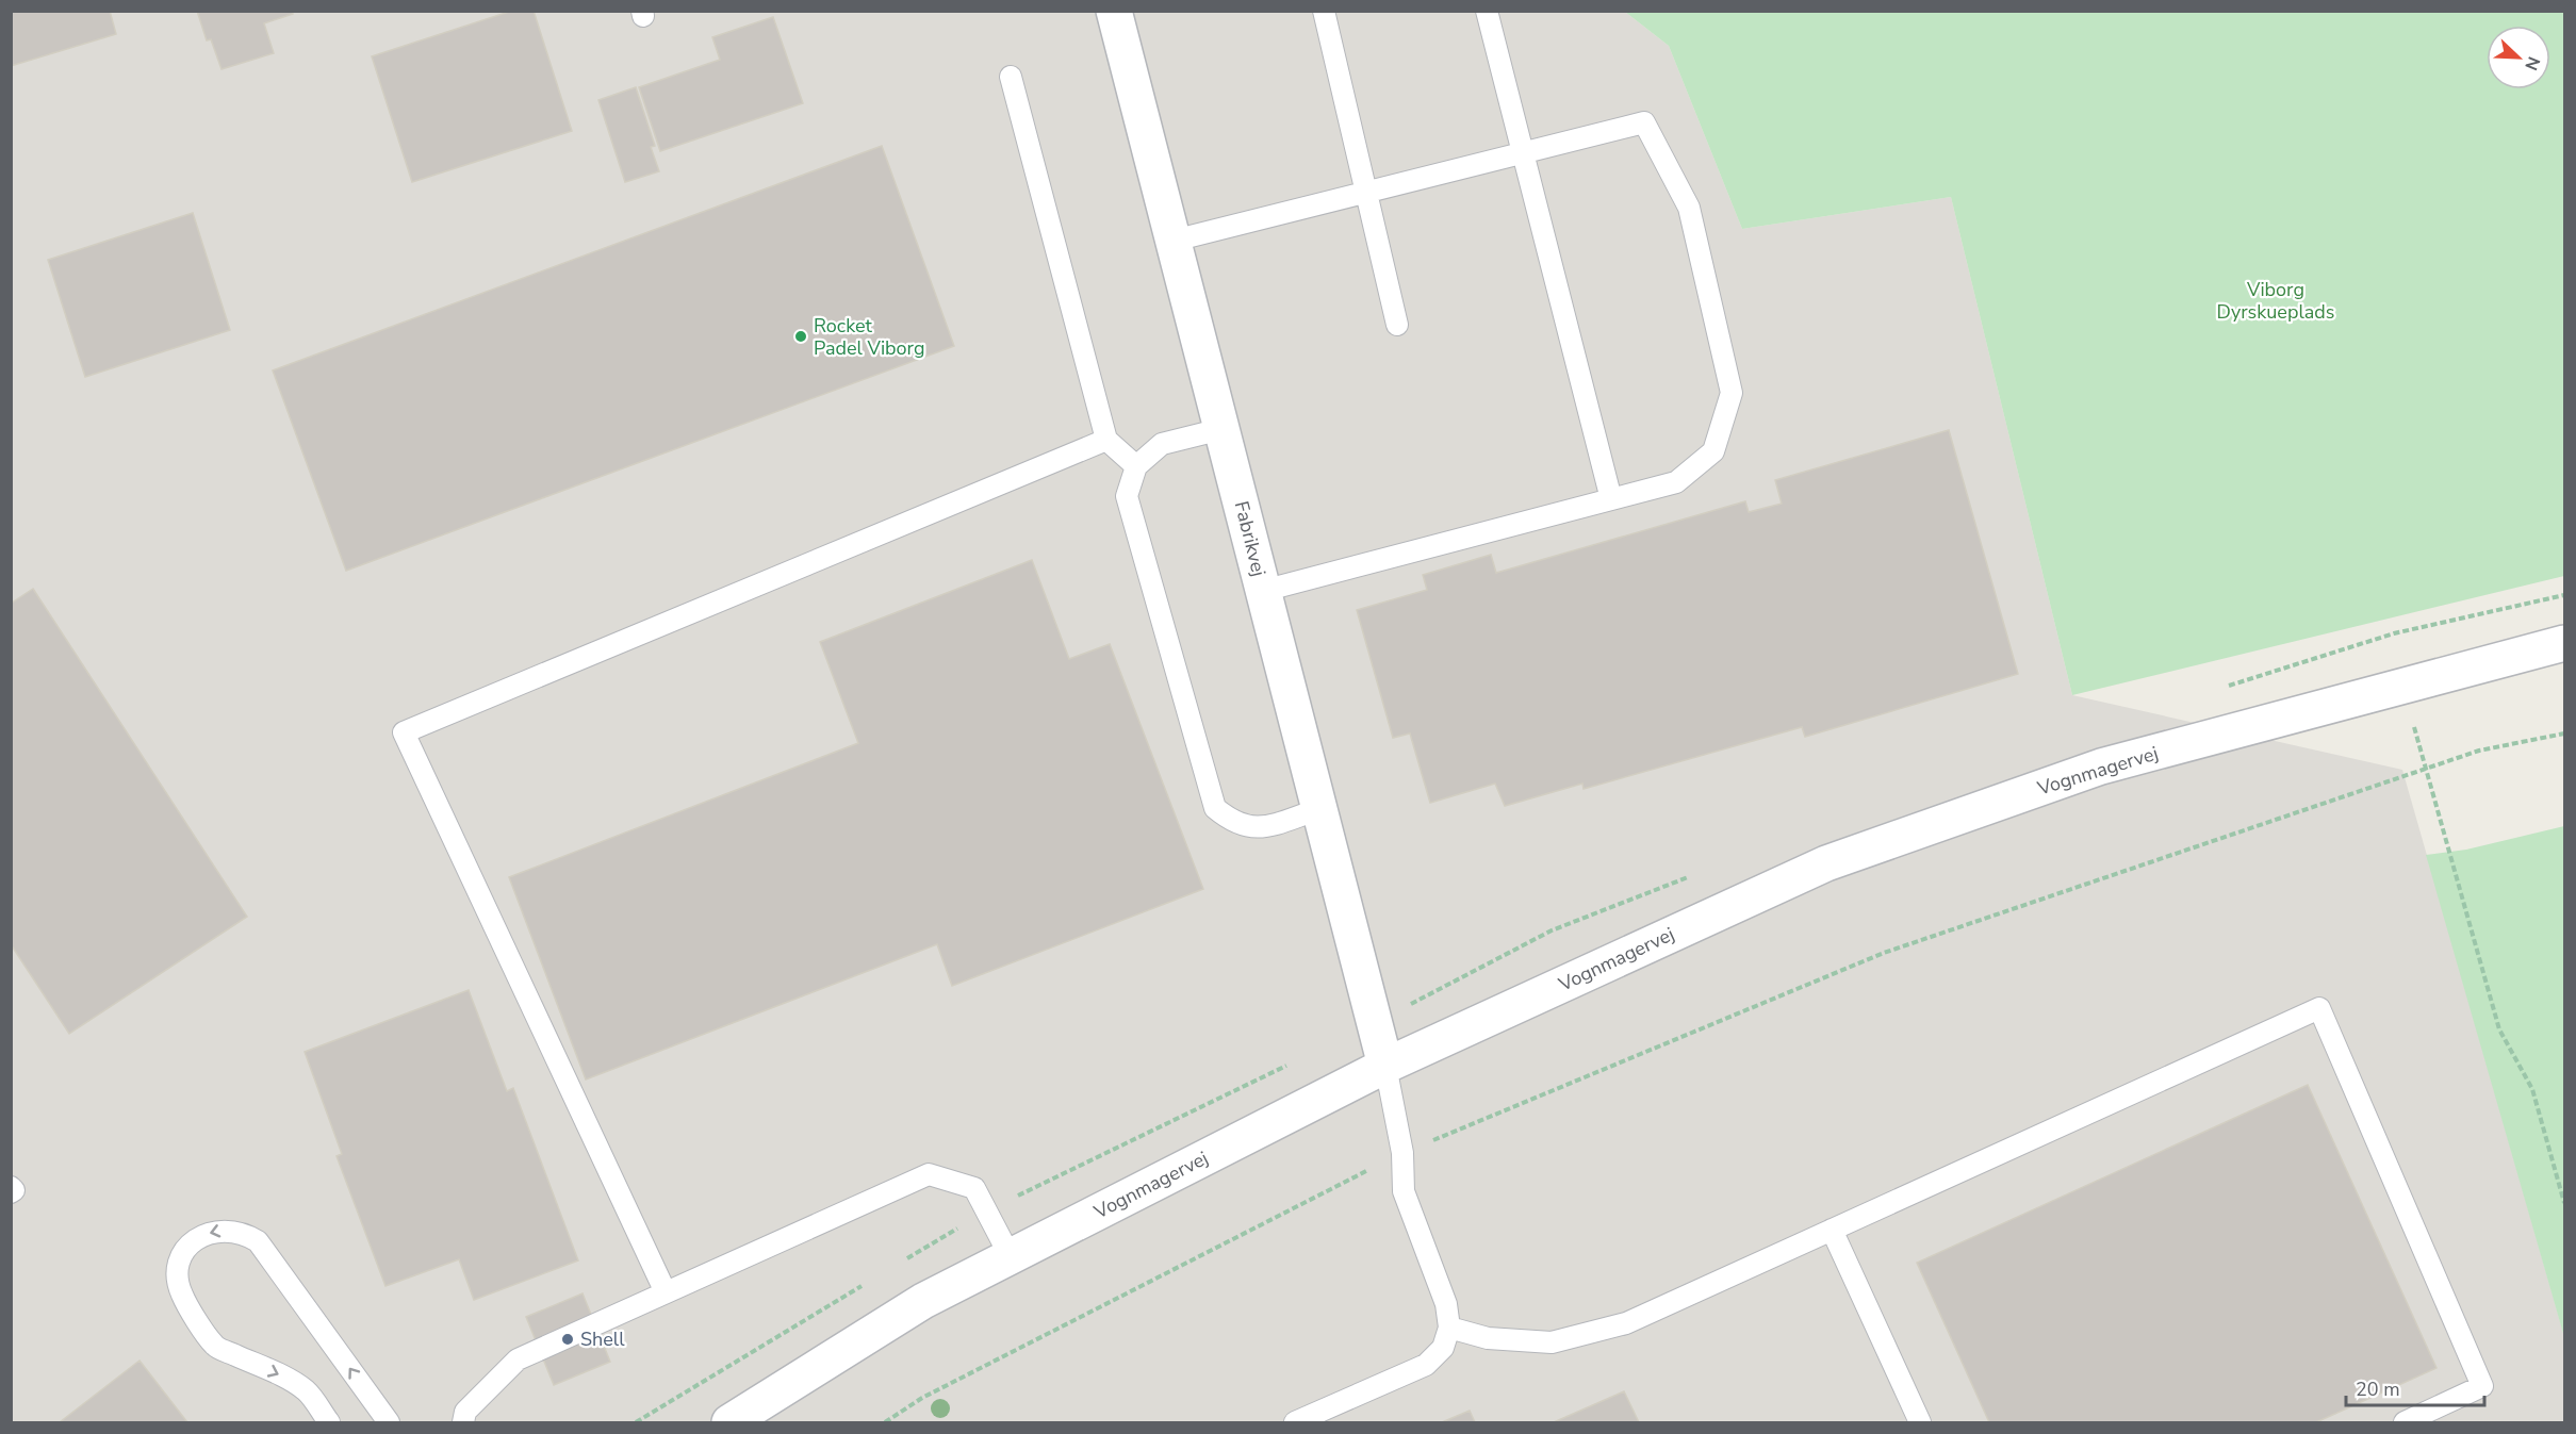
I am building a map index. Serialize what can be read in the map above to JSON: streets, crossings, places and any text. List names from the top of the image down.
{
  "streets": {
    "street": ["Fabrikvej", "Vognmagervej"]
  },
  "crossings": [
    ["Fabrikvej", "Vognmagervej"]
  ],
  "parks": ["Viborg Dyrskueplads"],
  "places": ["Rocket Padel Viborg", "Shell"],
  "scale_bar": "20 m",
  "north": "bottom right"
}
